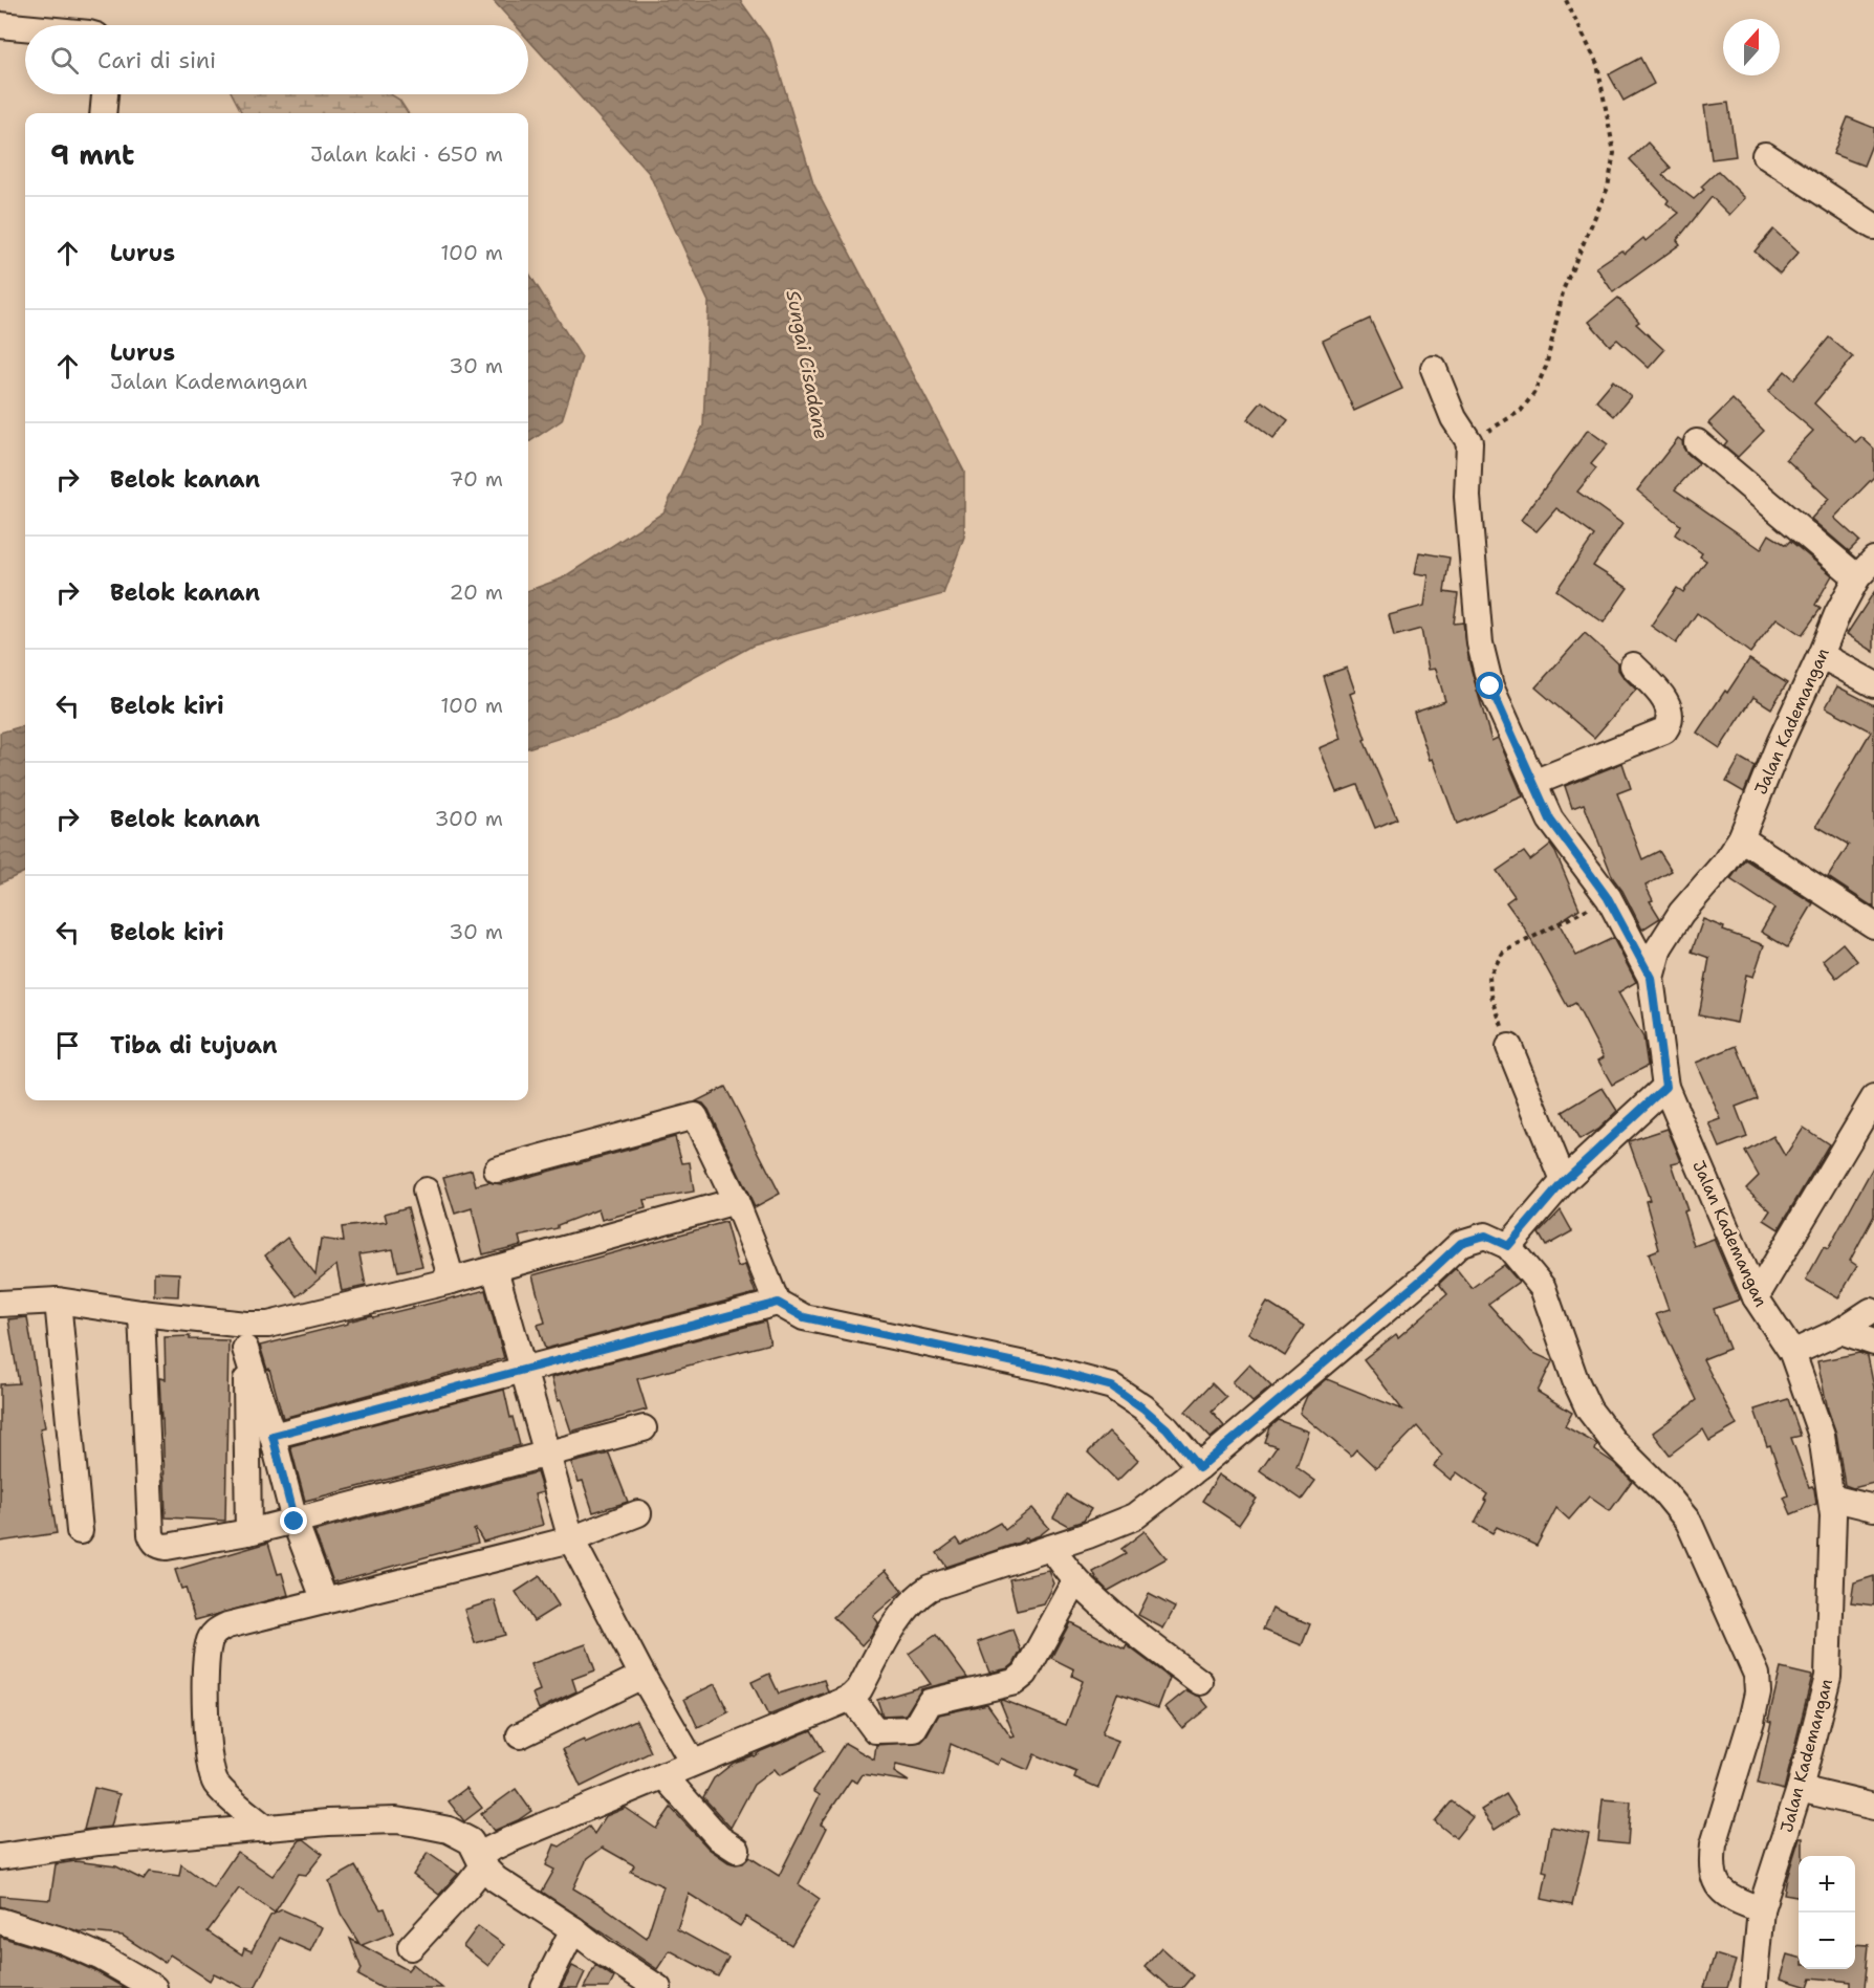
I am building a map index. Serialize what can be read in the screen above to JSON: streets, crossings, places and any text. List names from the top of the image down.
{
  "streets": {
    "street": ["Jalan Kademangan"]
  },
  "water": ["Sungai Cisadane"],
  "north": "top",
  "page": {
    "search": "Cari di sini",
    "heading": ["9 mnt", "Jalan kaki · 650 m"],
    "list": [
      ["Lurus", "100 m"],
      ["Lurus", "Jalan Kademangan", "30 m"],
      ["Belok kanan", "70 m"],
      ["Belok kanan", "20 m"],
      ["Belok kiri", "100 m"],
      ["Belok kanan", "300 m"],
      ["Belok kiri", "30 m"],
      "Tiba di tujuan"
    ],
    "map_buttons": ["+", "−"]
  }
}
